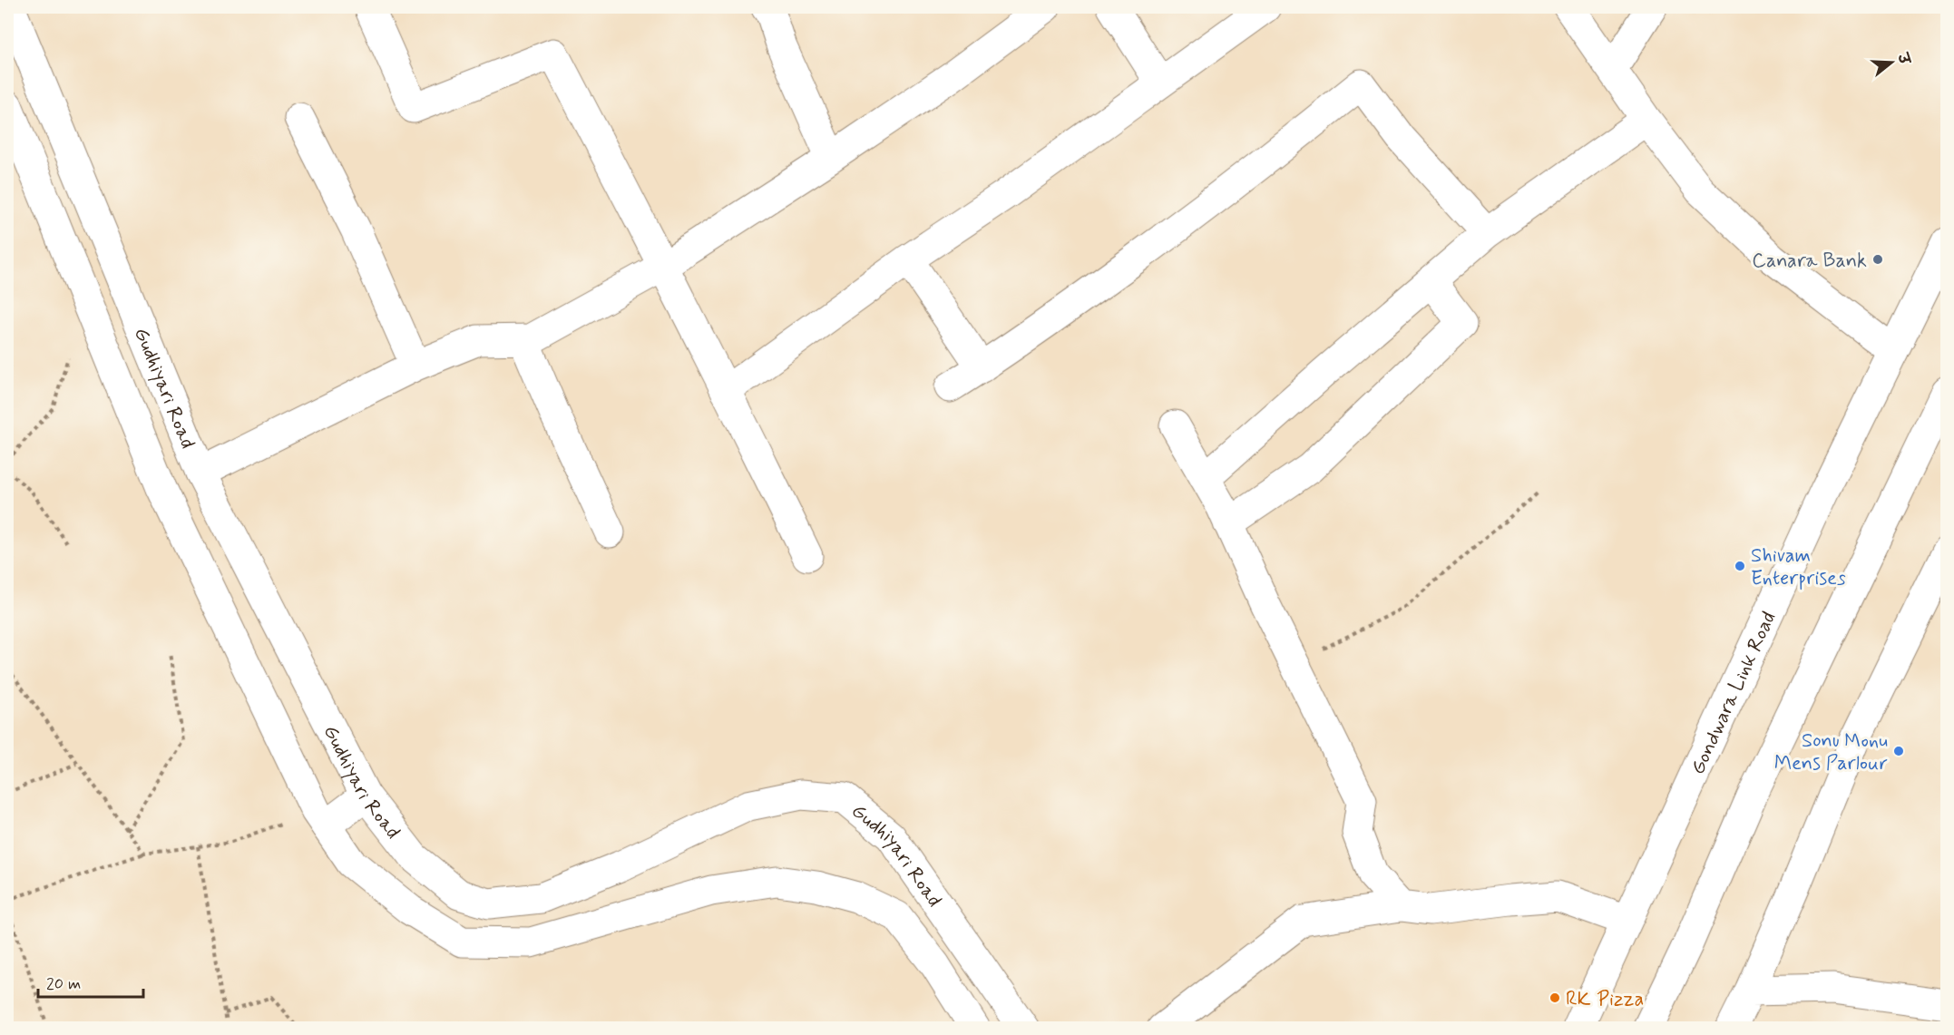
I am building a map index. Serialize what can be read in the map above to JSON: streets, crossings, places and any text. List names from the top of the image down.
{
  "streets": {
    "street": ["Gudhiyari Road", "Gondwara Link Road"]
  },
  "places": [
    "Canara Bank",
    "Shivam Enterprises",
    "Sonu Monu Mens Parlour",
    "RK Pizza"
  ],
  "scale_bar": "20 m",
  "north": "right"
}
